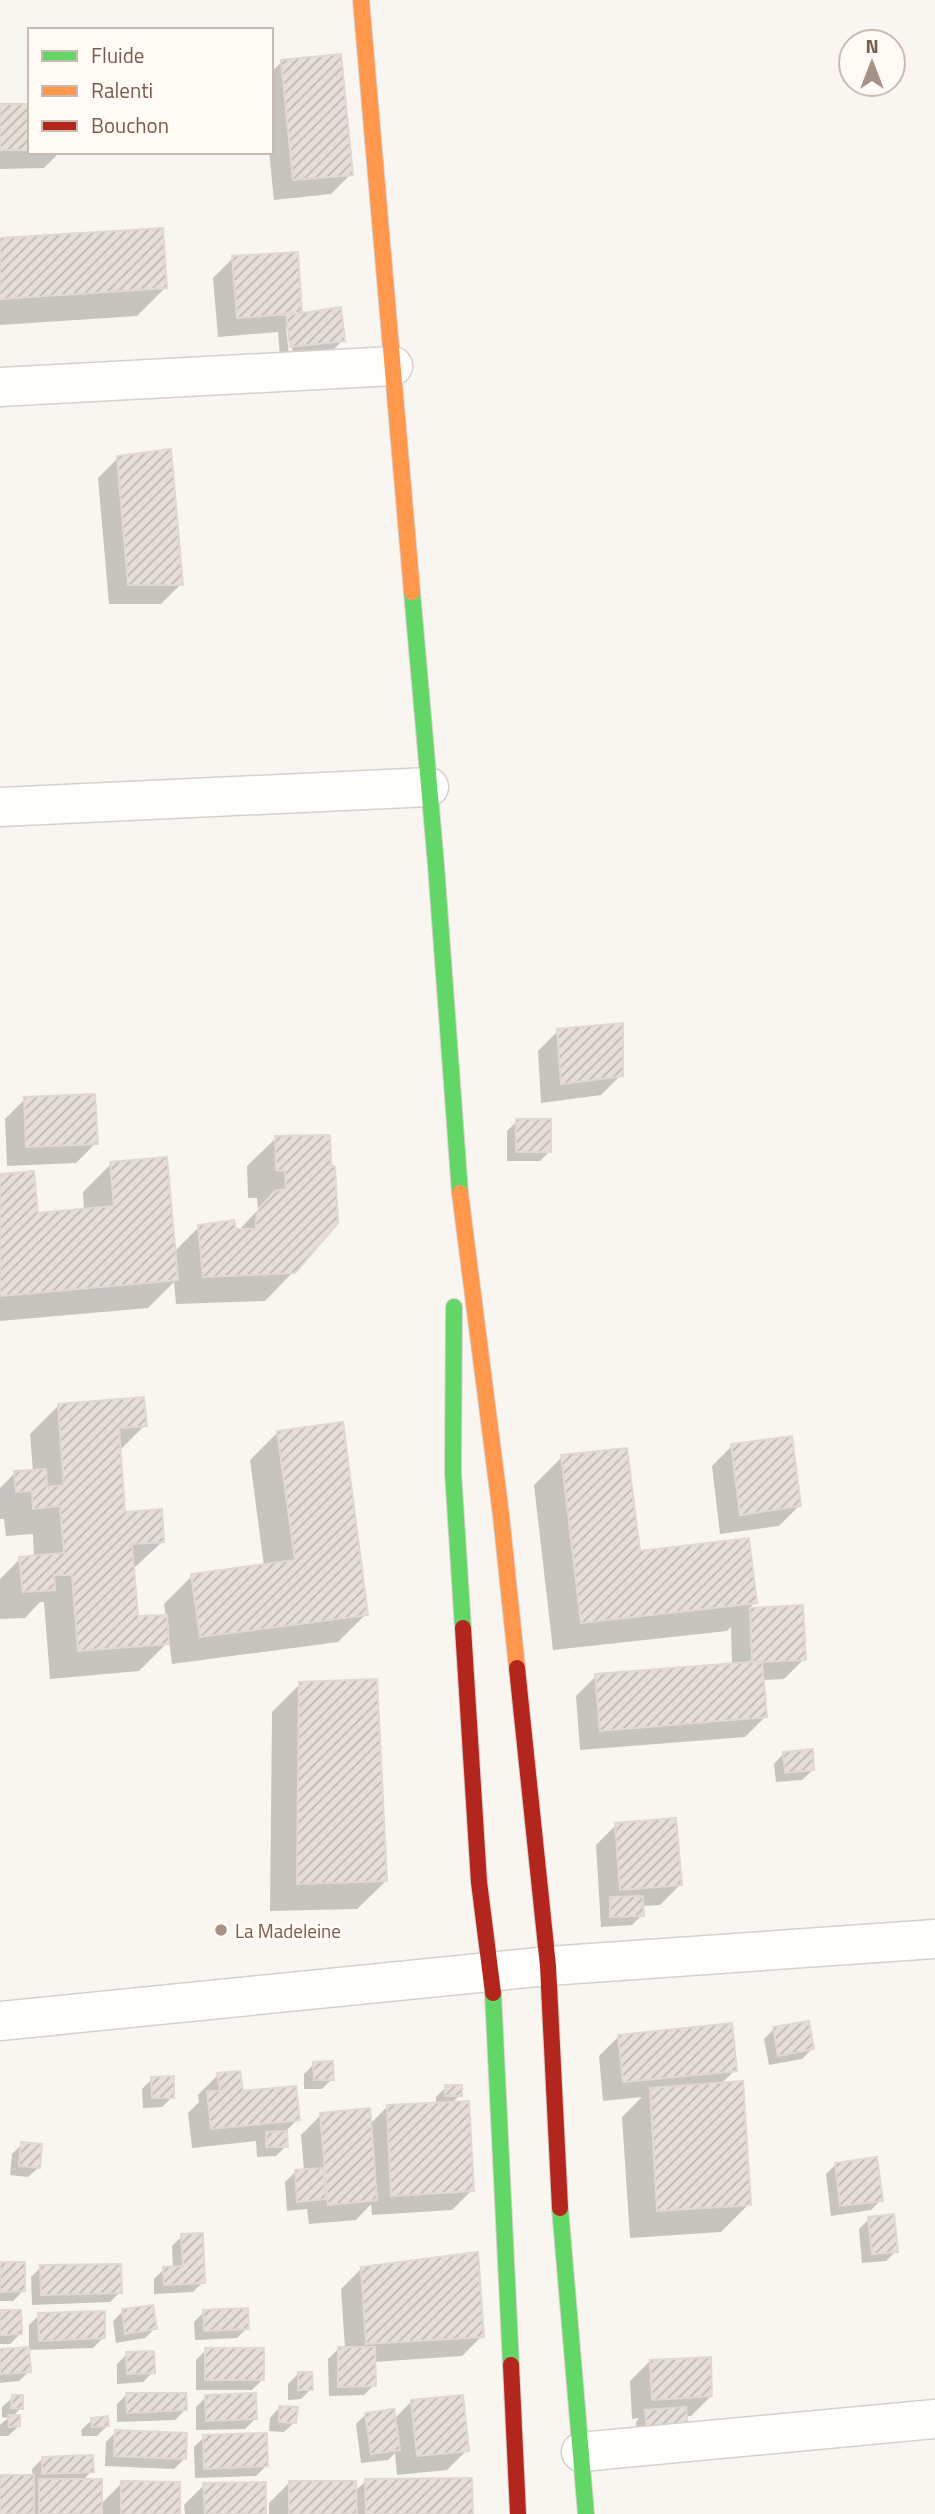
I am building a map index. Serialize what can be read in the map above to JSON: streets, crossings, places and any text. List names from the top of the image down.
{
  "places": ["La Madeleine"],
  "legend": ["Fluide", "Ralenti", "Bouchon"],
  "north": "top"
}
